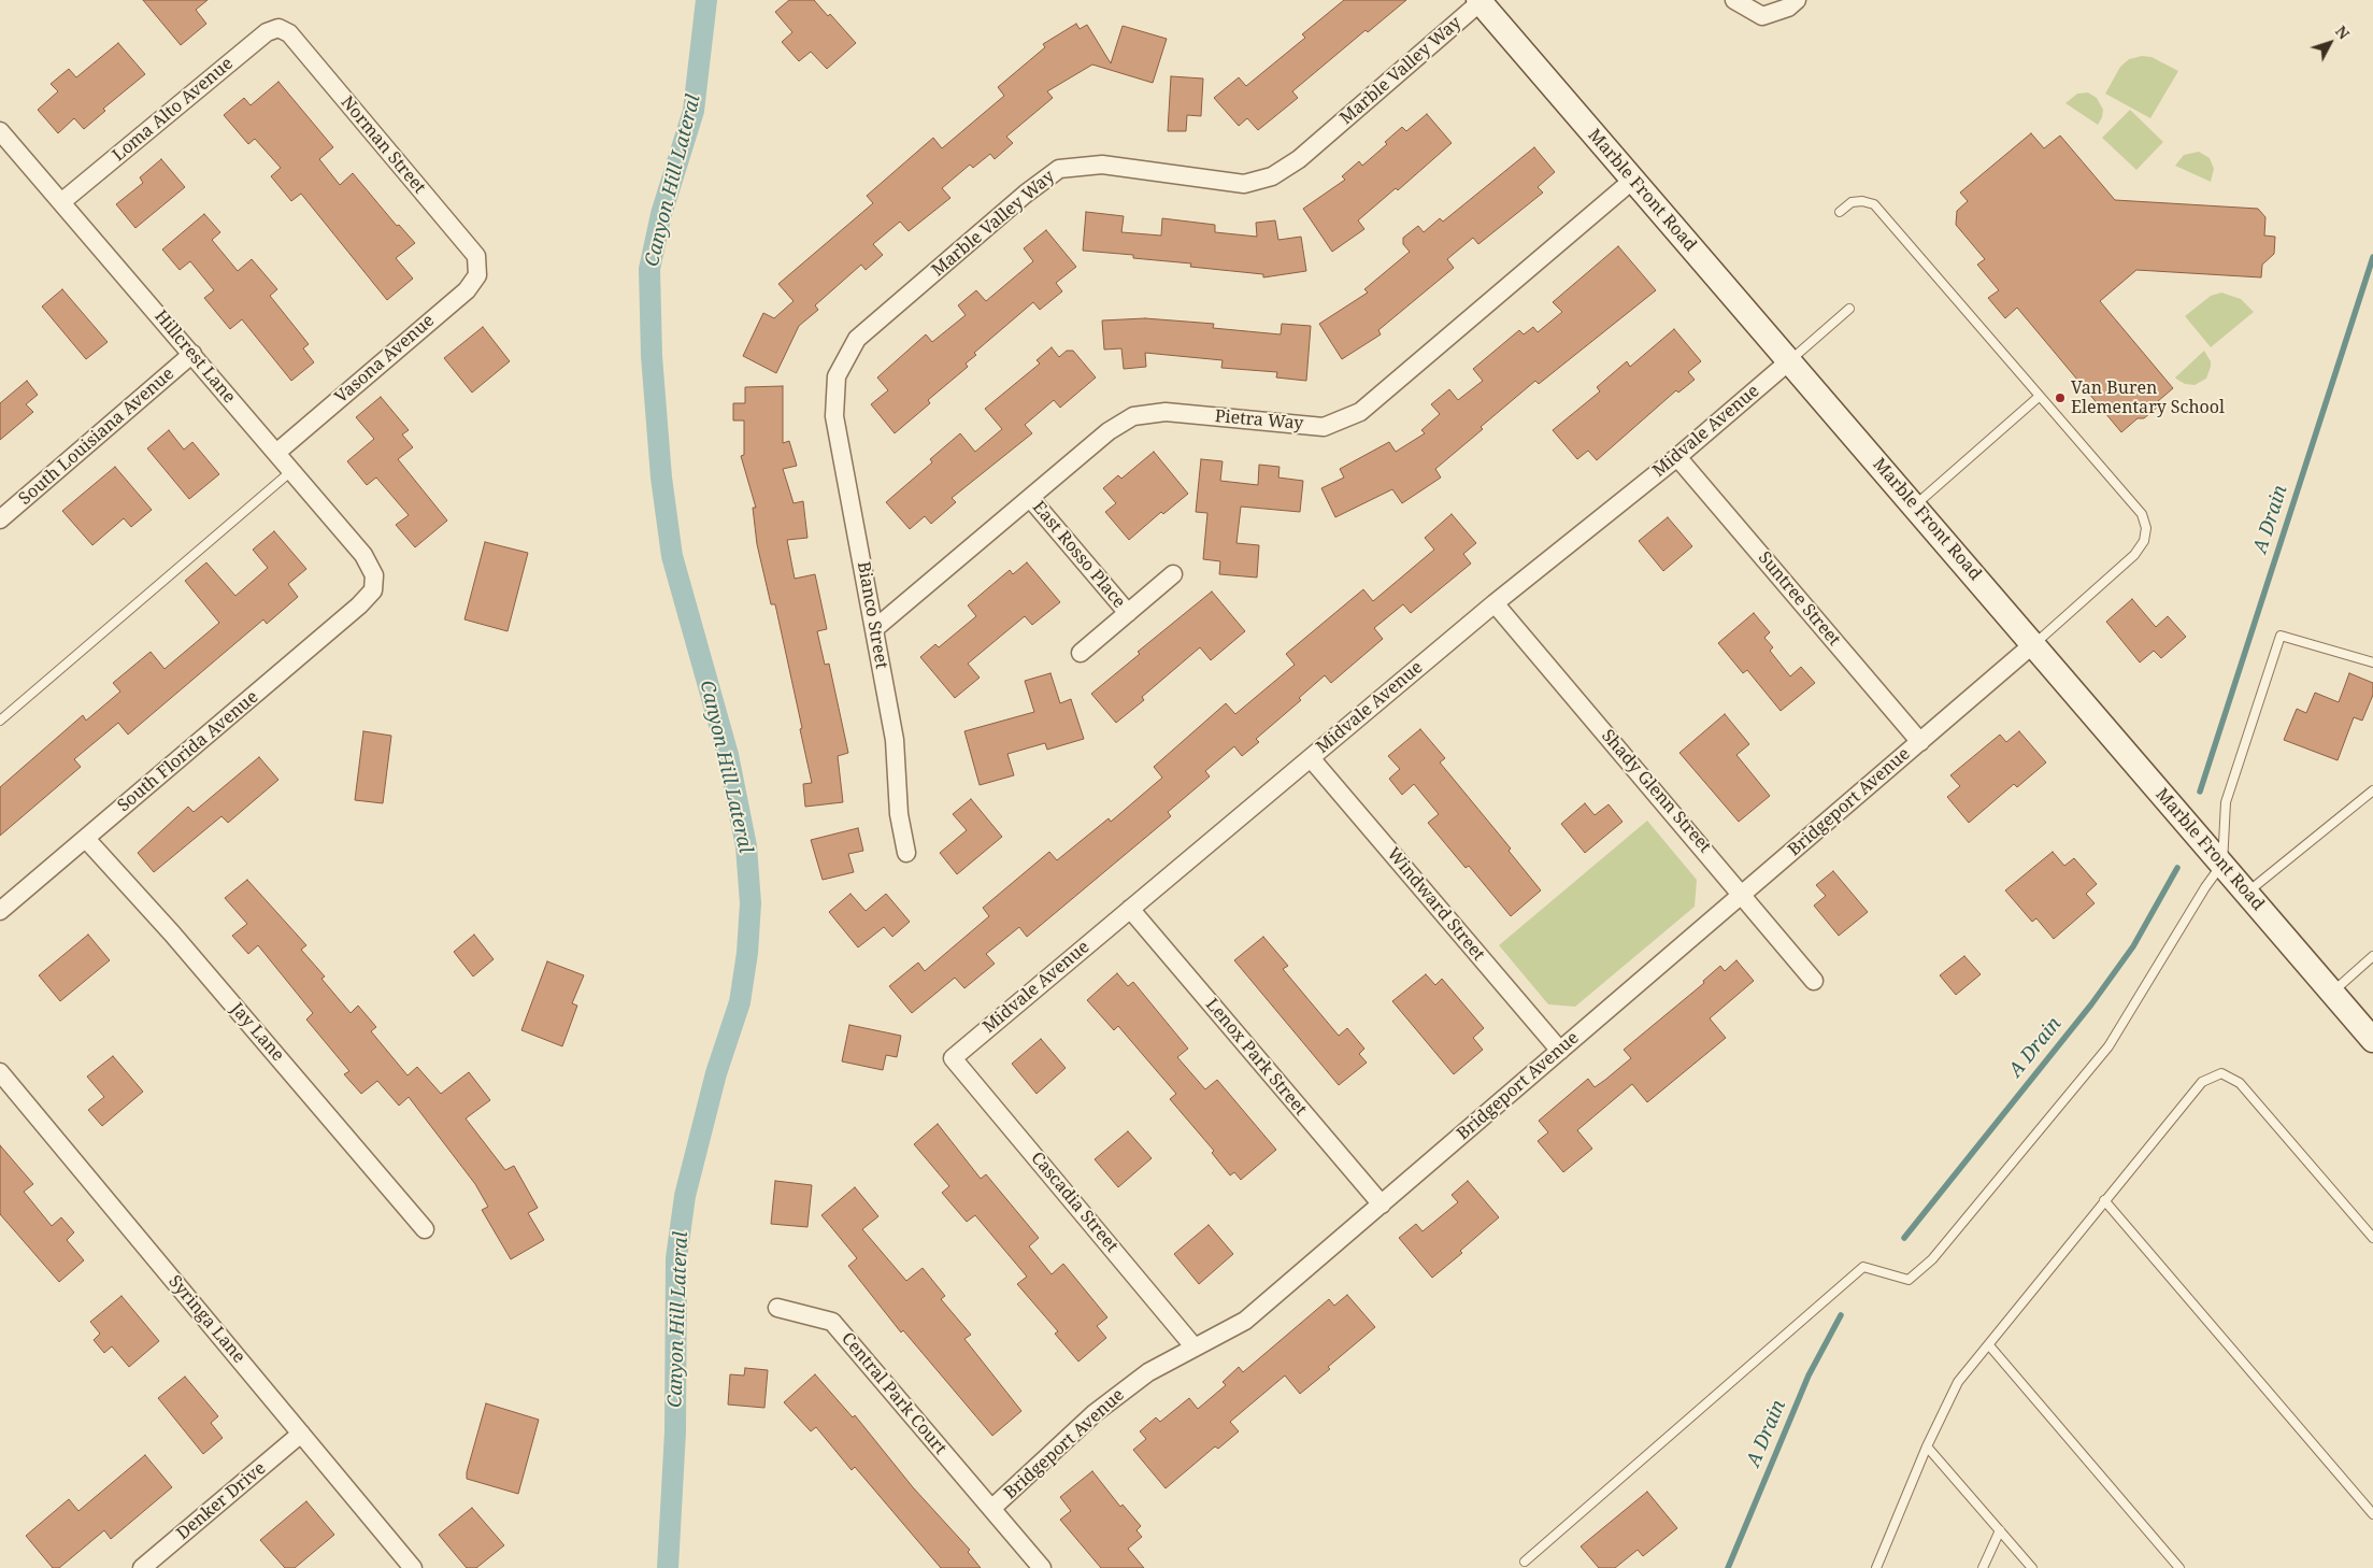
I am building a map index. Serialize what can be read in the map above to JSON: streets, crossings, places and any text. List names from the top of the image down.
{
  "streets": {
    "street": [
      "Marble Valley Way",
      "Loma Alto Avenue",
      "Norman Street",
      "Marble Front Road",
      "Hillcrest Lane",
      "Vasona Avenue",
      "Pietra Way",
      "Midvale Avenue",
      "South Louisiana Avenue",
      "East Rosso Place",
      "Suntree Street",
      "Bianco Street",
      "South Florida Avenue",
      "Shady Glenn Street",
      "Bridgeport Avenue",
      "Windward Street",
      "Jay Lane",
      "Lenox Park Street",
      "Cascadia Street",
      "Syringa Lane",
      "Central Park Court",
      "Denker Drive"
    ]
  },
  "crossings": [
    ["Marble Valley Way", "Marble Front Road"],
    ["Marble Valley Way", "Bianco Street"],
    ["Loma Alto Avenue", "Norman Street"],
    ["Loma Alto Avenue", "Hillcrest Lane"],
    ["Norman Street", "Vasona Avenue"],
    ["Marble Front Road", "Pietra Way"],
    ["Marble Front Road", "Midvale Avenue"],
    ["Marble Front Road", "Bridgeport Avenue"],
    ["Hillcrest Lane", "Vasona Avenue"],
    ["Hillcrest Lane", "South Louisiana Avenue"],
    ["Hillcrest Lane", "South Florida Avenue"],
    ["Pietra Way", "East Rosso Place"],
    ["Pietra Way", "Bianco Street"],
    ["Midvale Avenue", "Suntree Street"],
    ["Midvale Avenue", "Shady Glenn Street"],
    ["Midvale Avenue", "Windward Street"],
    ["Midvale Avenue", "Lenox Park Street"],
    ["Midvale Avenue", "Cascadia Street"],
    ["Suntree Street", "Bridgeport Avenue"],
    ["South Florida Avenue", "Jay Lane"],
    ["Shady Glenn Street", "Bridgeport Avenue"],
    ["Bridgeport Avenue", "Windward Street"],
    ["Bridgeport Avenue", "Lenox Park Street"],
    ["Bridgeport Avenue", "Cascadia Street"],
    ["Bridgeport Avenue", "Central Park Court"],
    ["Syringa Lane", "Denker Drive"]
  ],
  "water": ["Canyon Hill Lateral", "A Drain"],
  "places": ["Van Buren Elementary School"],
  "north": "top right"
}
